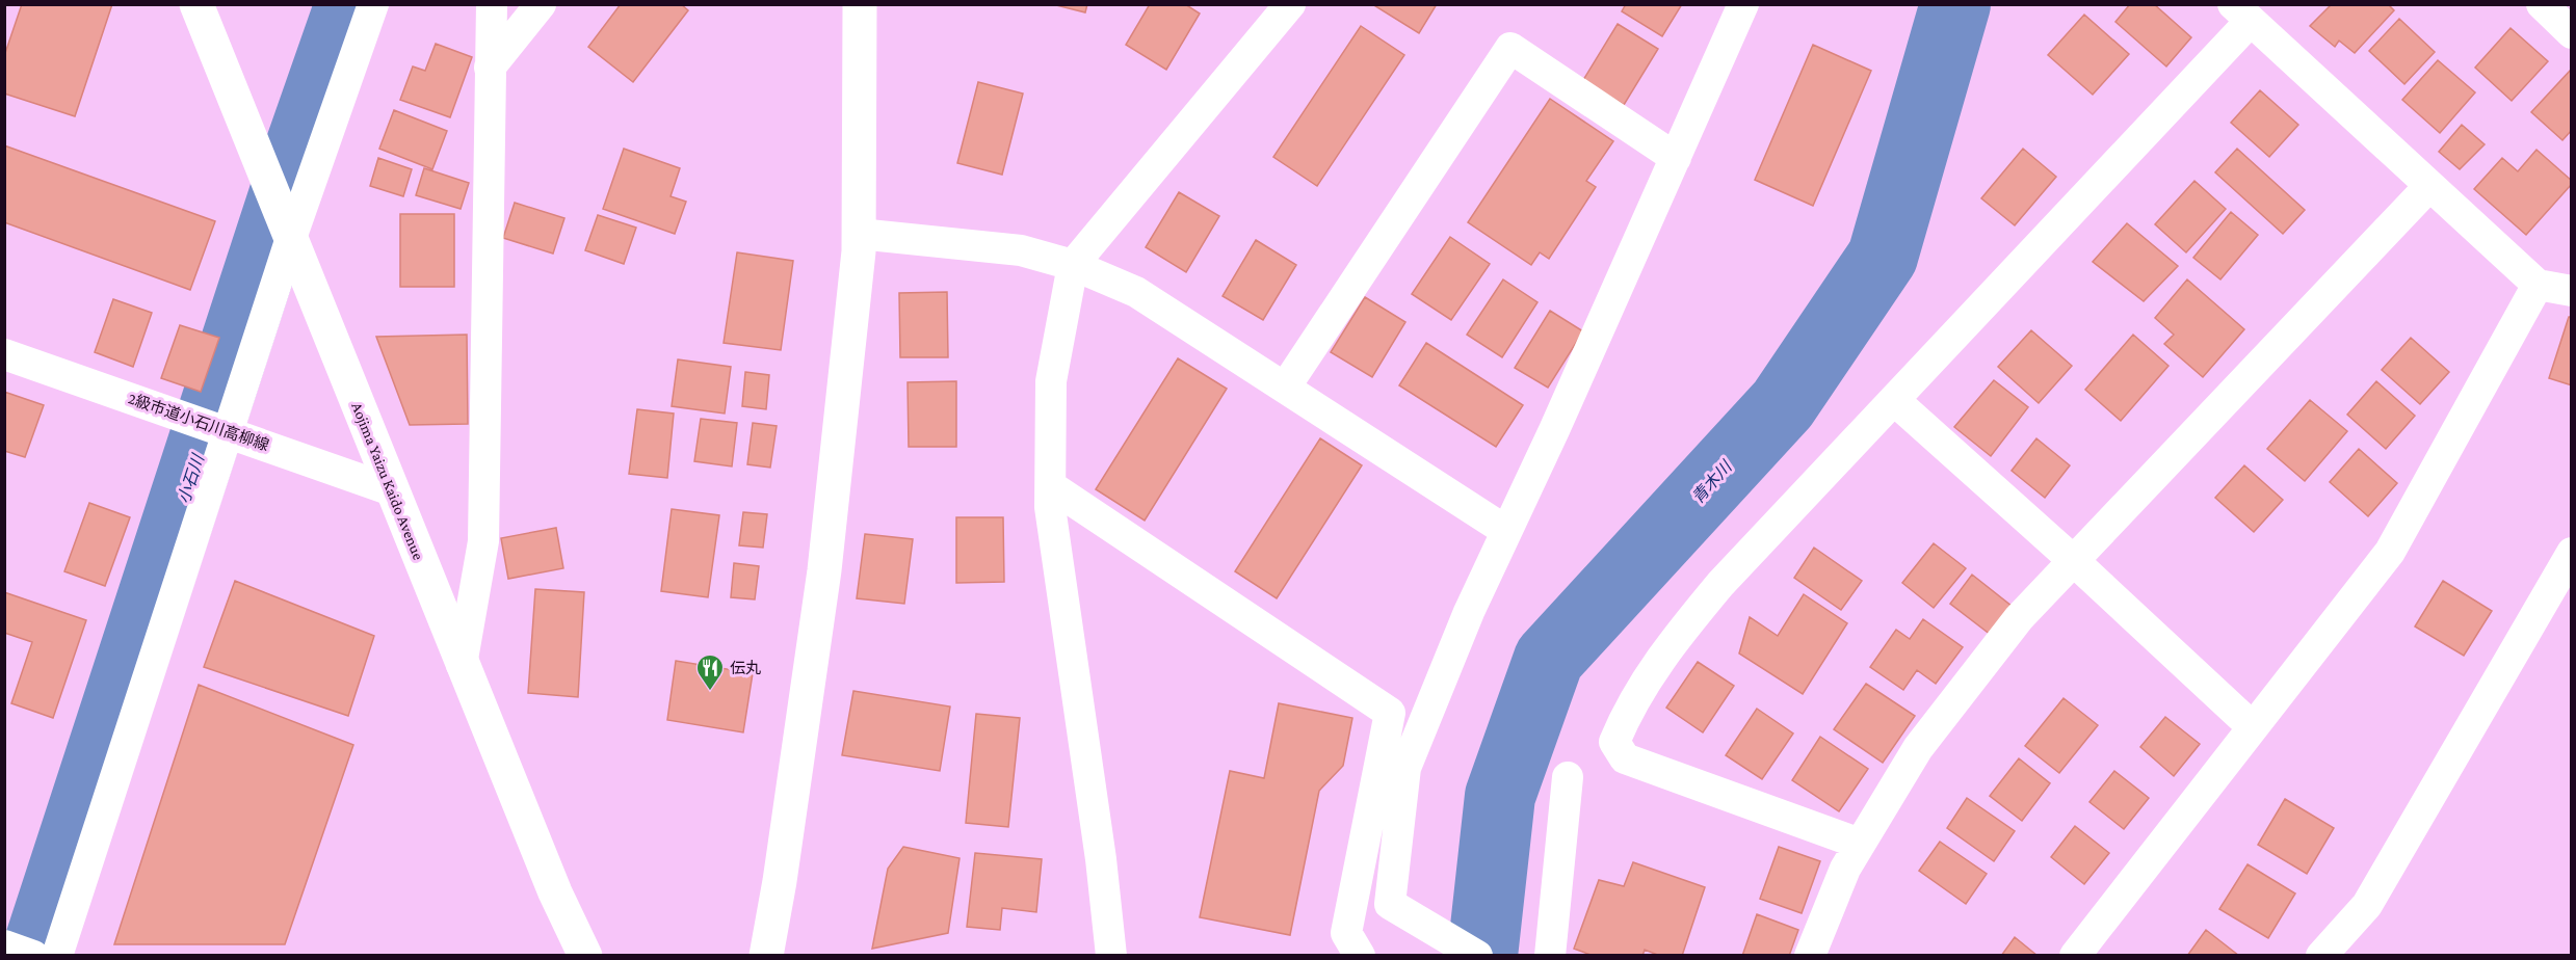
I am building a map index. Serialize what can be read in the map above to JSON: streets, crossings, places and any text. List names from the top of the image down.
{
  "streets": {
    "main road": ["Aojima Yaizu Kaido Avenue"],
    "street": ["2級市道小石川高柳線"]
  },
  "crossings": [
    ["2級市道小石川高柳線", "Aojima Yaizu Kaido Avenue"]
  ],
  "water": ["小石川", "青木川"],
  "places": {
    "restaurant": ["伝丸"]
  }
}
